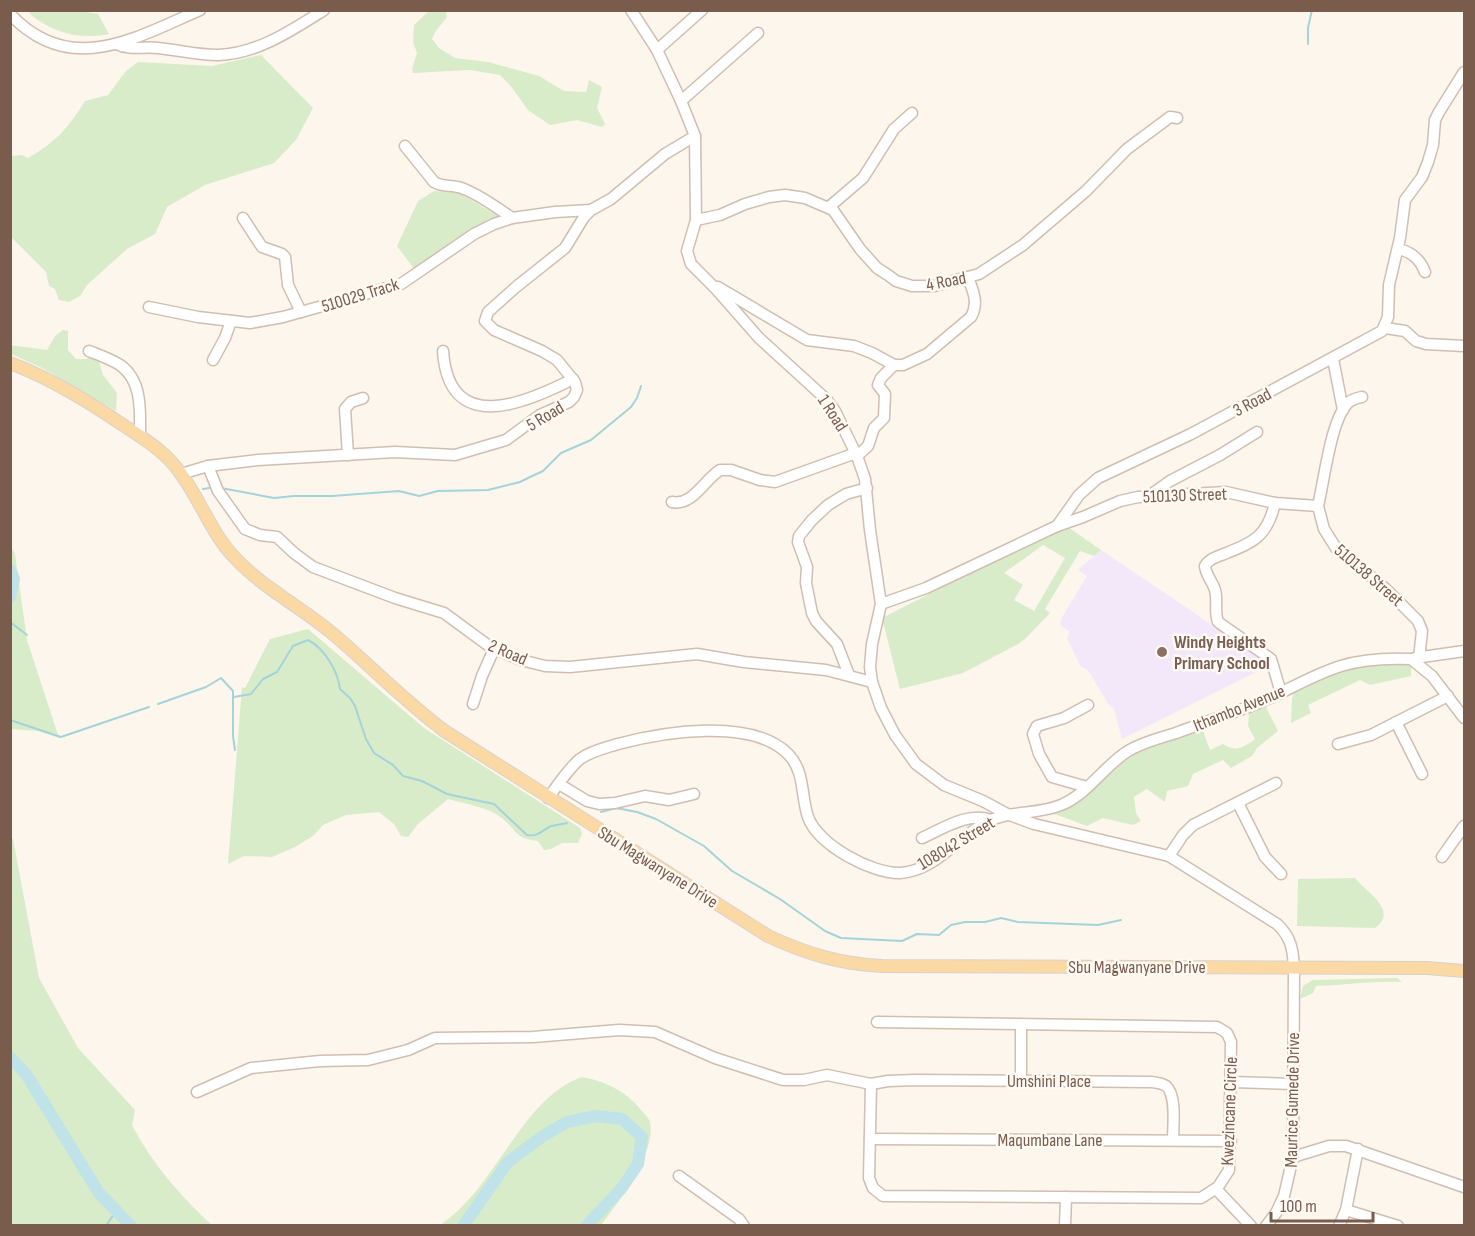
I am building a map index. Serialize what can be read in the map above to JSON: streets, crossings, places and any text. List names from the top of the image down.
{
  "streets": {
    "main road": ["Sbu Magwanyane Drive"],
    "street": [
      "4 Road",
      "510029 Track",
      "3 Road",
      "1 Road",
      "5 Road",
      "510130 Street",
      "510138 Street",
      "2 Road",
      "Ithambo Avenue",
      "108042 Street",
      "Umshini Place",
      "Maurice Gumede Drive",
      "Kwezincane Circle",
      "Maqumbane Lane"
    ]
  },
  "crossings": [
    ["510029 Track", "5 Road"],
    ["3 Road", "1 Road"],
    ["3 Road", "510130 Street"],
    ["1 Road", "5 Road"],
    ["1 Road", "2 Road"],
    ["1 Road", "Ithambo Avenue"],
    ["1 Road", "108042 Street"],
    ["5 Road", "2 Road"],
    ["5 Road", "Sbu Magwanyane Drive"],
    ["510130 Street", "510138 Street"],
    ["510138 Street", "Ithambo Avenue"],
    ["Ithambo Avenue", "108042 Street"],
    ["108042 Street", "Sbu Magwanyane Drive"],
    ["108042 Street", "Maurice Gumede Drive"],
    ["Sbu Magwanyane Drive", "Maurice Gumede Drive"],
    ["Umshini Place", "Kwezincane Circle"],
    ["Umshini Place", "Maqumbane Lane"],
    ["Kwezincane Circle", "Maqumbane Lane"]
  ],
  "places": ["Windy Heights Primary School"],
  "scale_bar": "100 m"
}
